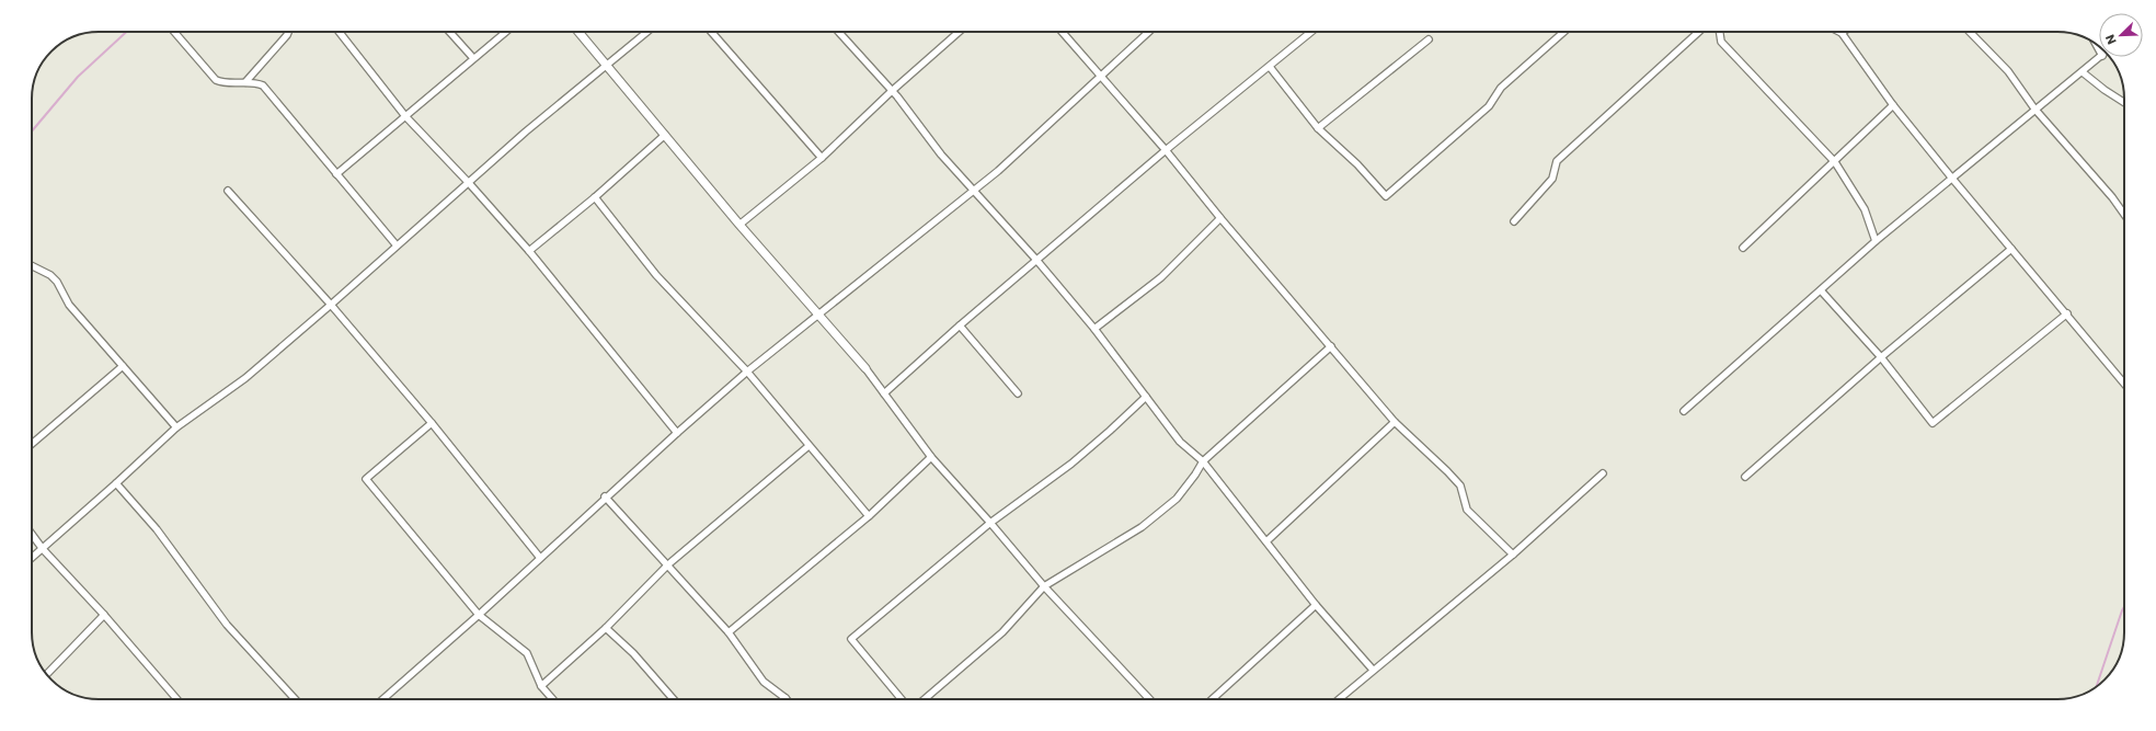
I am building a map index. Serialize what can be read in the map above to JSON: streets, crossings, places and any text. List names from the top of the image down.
{
  "north": "bottom left"
}
